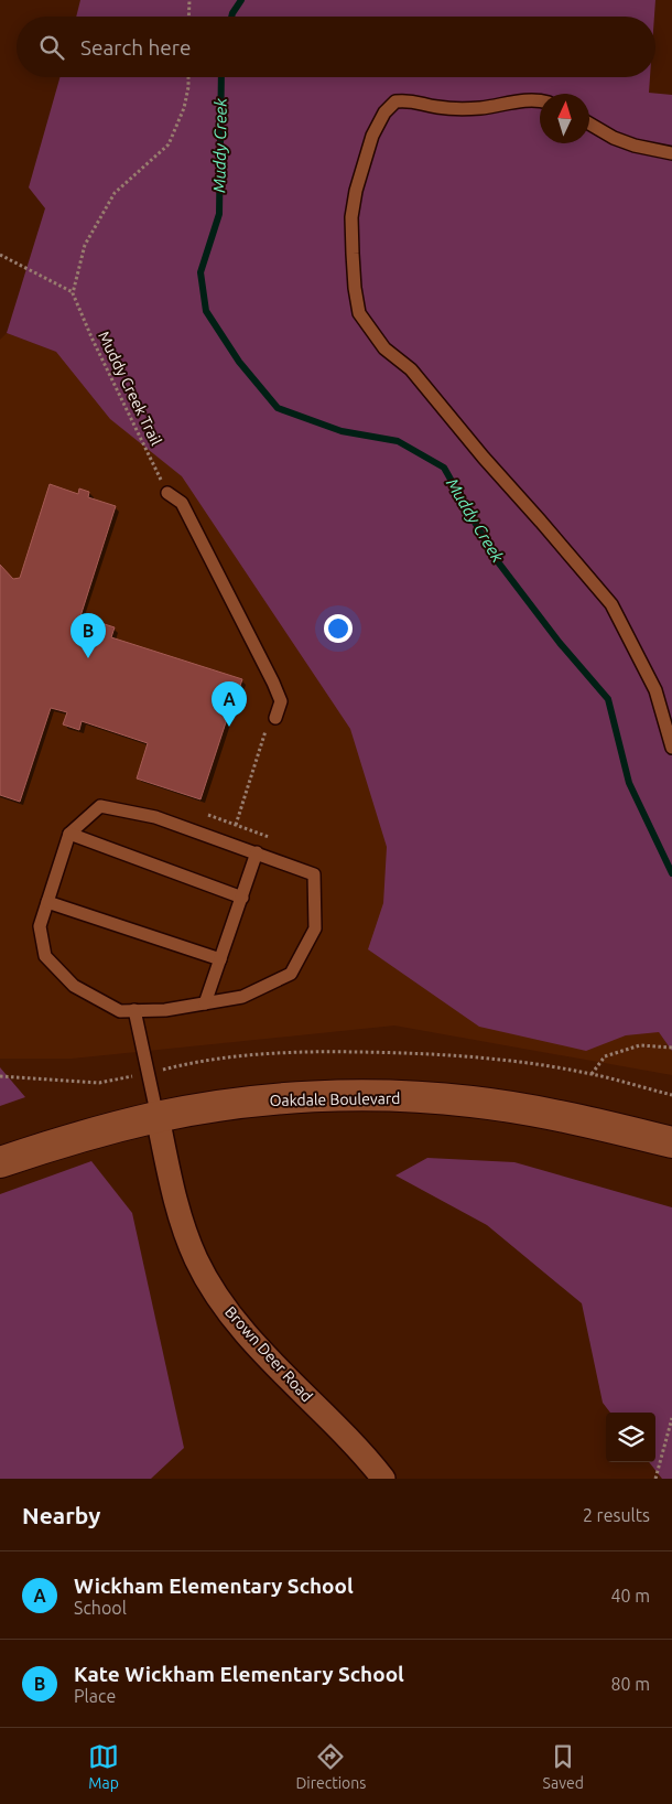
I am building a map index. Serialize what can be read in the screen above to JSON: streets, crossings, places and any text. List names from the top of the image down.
{
  "streets": {
    "main road": ["Oakdale Boulevard"],
    "street": ["Brown Deer Road"],
    "path": ["Muddy Creek Trail"]
  },
  "crossings": [
    ["Oakdale Boulevard", "Brown Deer Road"]
  ],
  "water": ["Muddy Creek"],
  "north": "top",
  "page": {
    "search": "Search here",
    "pins": ["B", "A"],
    "heading": ["Nearby", "2 results"],
    "list": [
      {
        "mark": "A",
        "name": "Wickham Elementary School",
        "note": "School",
        "value": "40 m"
      },
      {
        "mark": "B",
        "name": "Kate Wickham Elementary School",
        "note": "Place",
        "value": "80 m"
      }
    ],
    "nav": ["Map", "Directions", "Saved"]
  }
}
